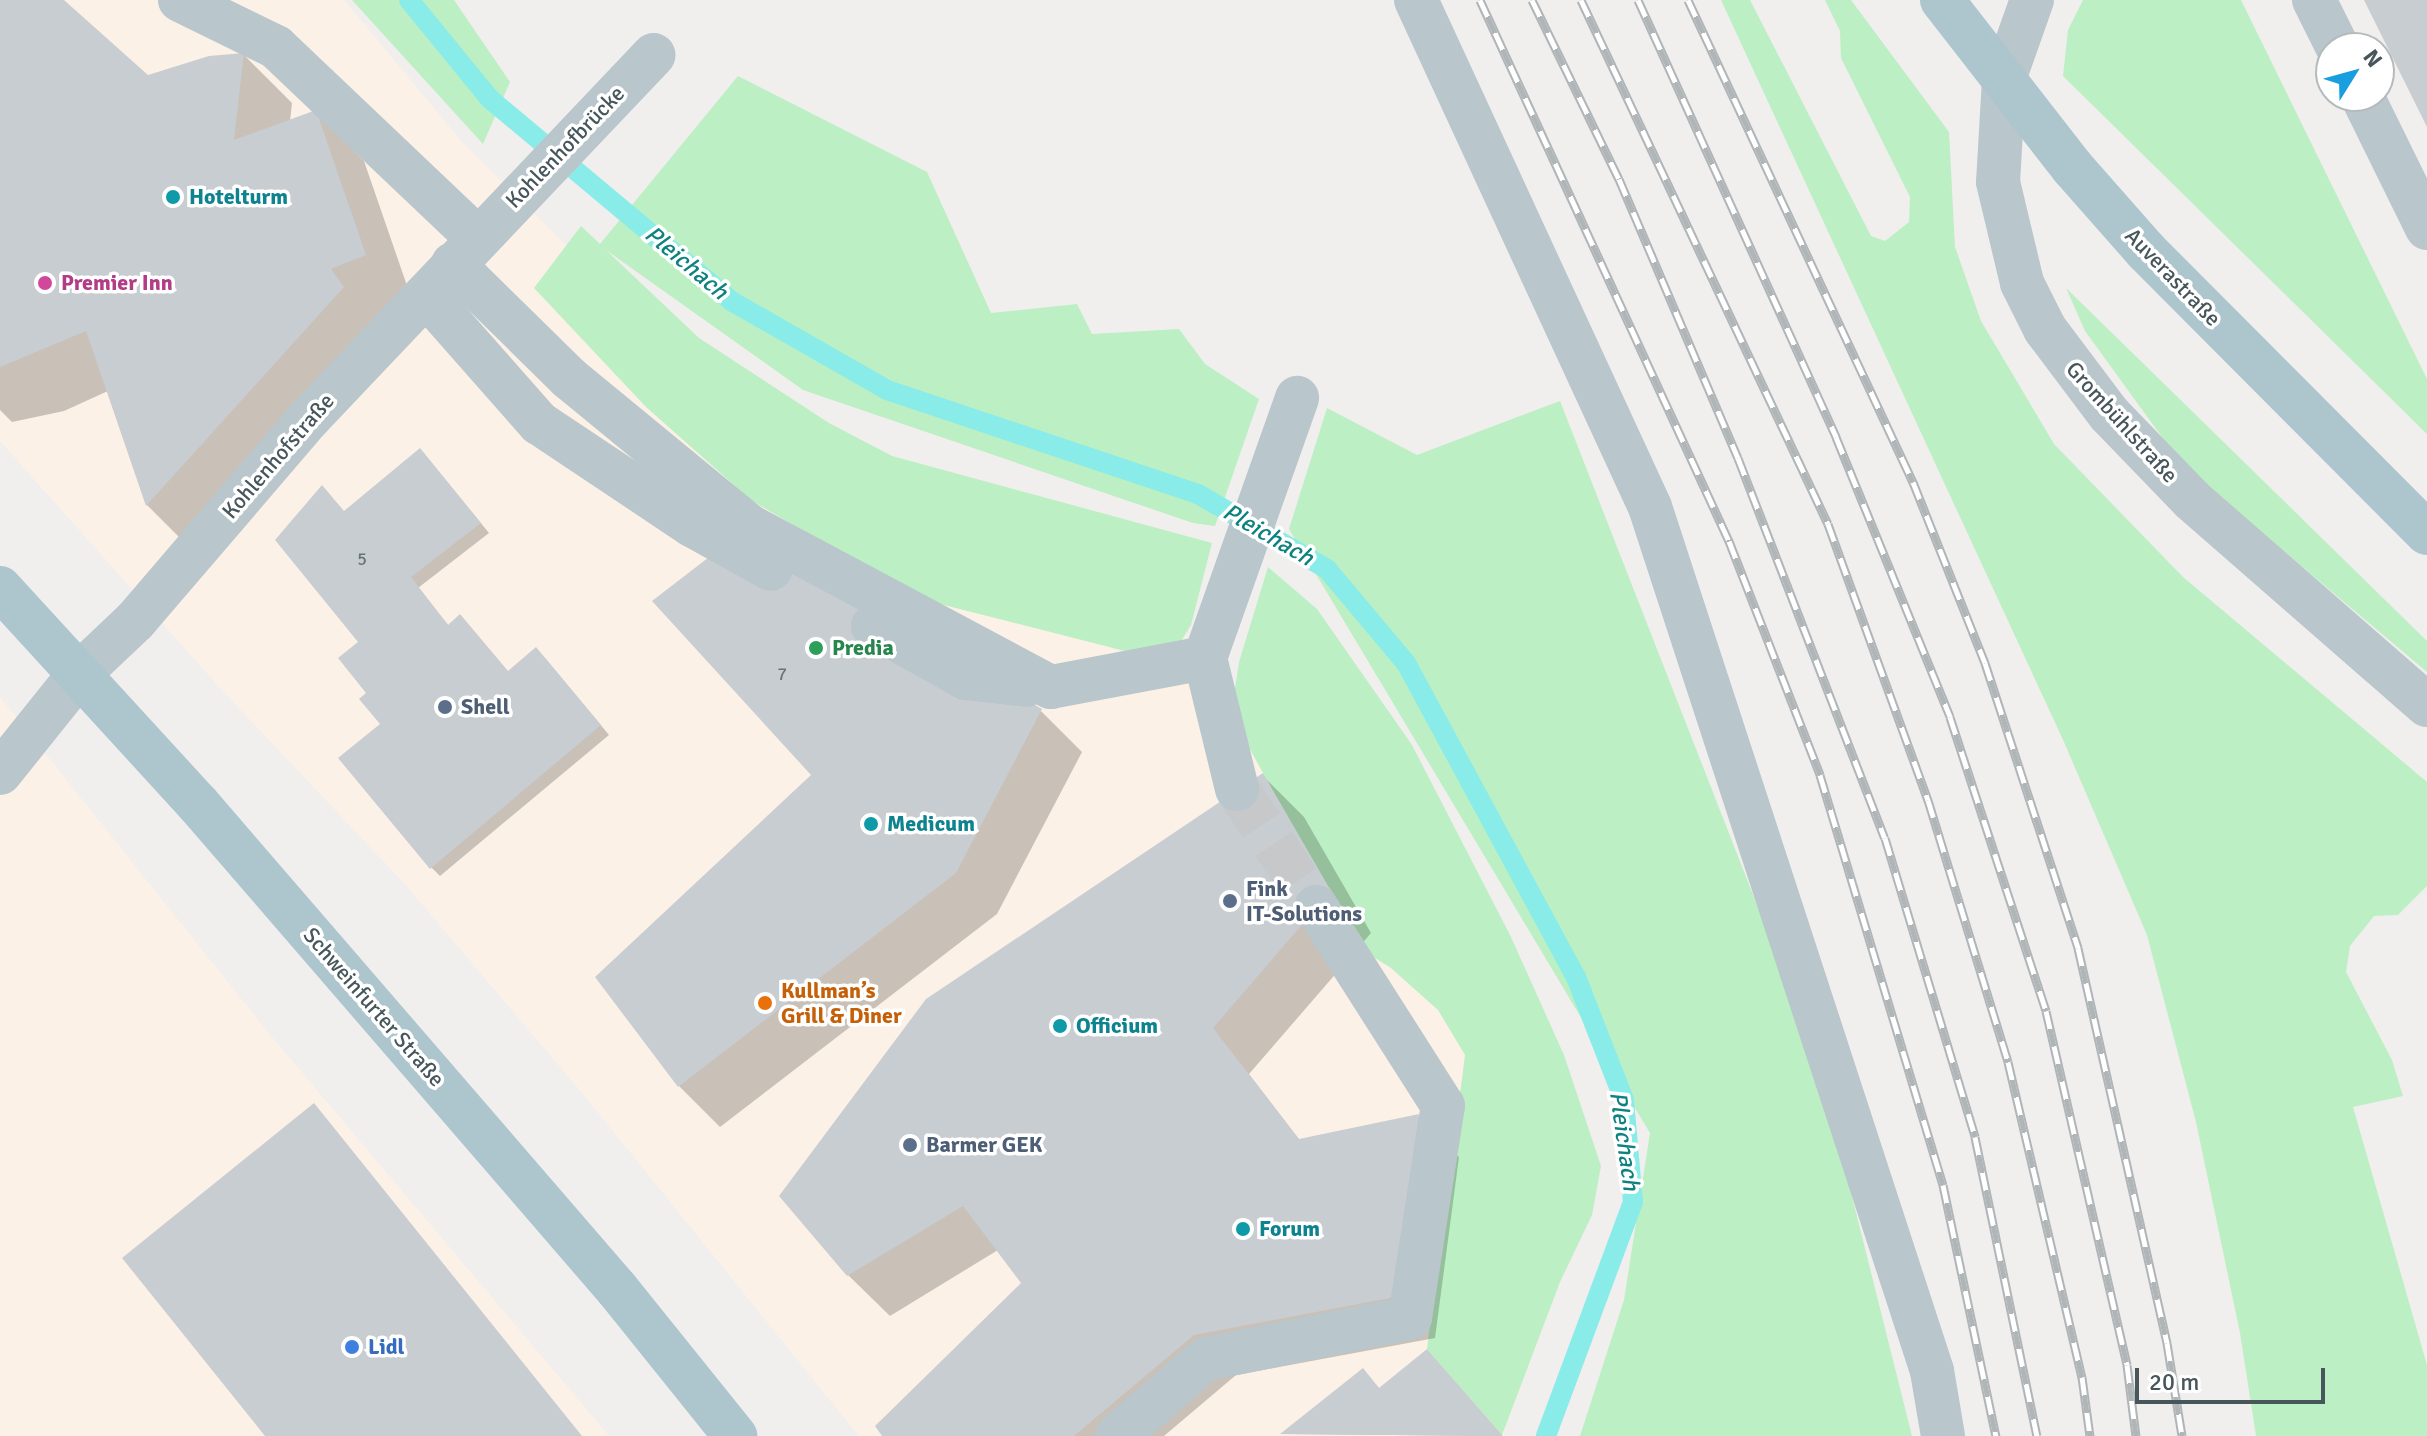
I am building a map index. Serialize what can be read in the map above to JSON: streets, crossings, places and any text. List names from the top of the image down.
{
  "streets": {
    "main road": ["Auverastraße", "Schweinfurter Straße"],
    "street": ["Kohlenhofbrücke", "Grombühlstraße", "Kohlenhofstraße"]
  },
  "crossings": [
    ["Kohlenhofbrücke", "Kohlenhofstraße"],
    ["Kohlenhofstraße", "Schweinfurter Straße"]
  ],
  "water": ["Pleichach"],
  "places": [
    "Hotelturm",
    "Premier Inn",
    "Predia",
    "Shell",
    "Medicum",
    "Fink IT-Solutions",
    "Kullman’s Grill & Diner",
    "Officium",
    "Barmer GEK",
    "Forum",
    "Lidl"
  ],
  "house_numbers": ["5", "7"],
  "scale_bar": "20 m",
  "north": "top right"
}
